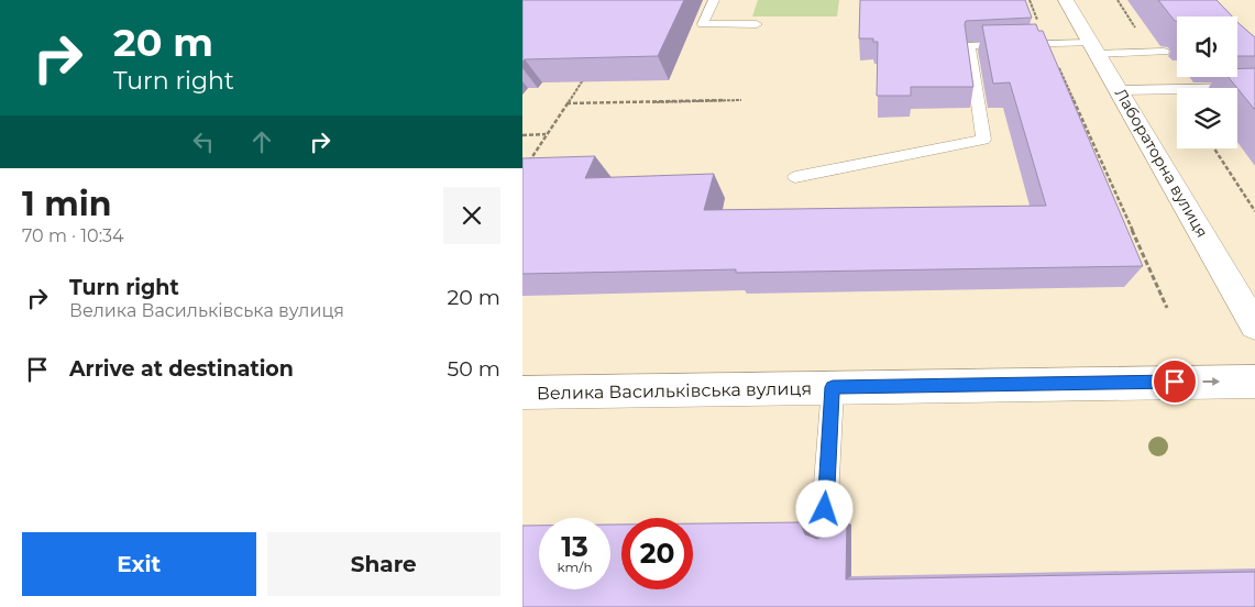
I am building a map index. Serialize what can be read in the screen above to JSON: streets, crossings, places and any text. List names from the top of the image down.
{
  "streets": {
    "street": ["Лабораторна вулиця", "Велика Васильківська вулиця"]
  },
  "one_way": ["Велика Васильківська вулиця"],
  "page": {
    "turn": ["20 m", "Turn right"],
    "heading": ["1 min", "70 m · 10:34"],
    "list": [
      {
        "name": "Turn right",
        "note": "Велика Васильківська вулиця",
        "value": "20 m"
      },
      {
        "name": "Arrive at destination",
        "value": "50 m"
      }
    ],
    "speed": "13 km/h",
    "limit": "20",
    "buttons": ["Exit", "Share"]
  }
}
